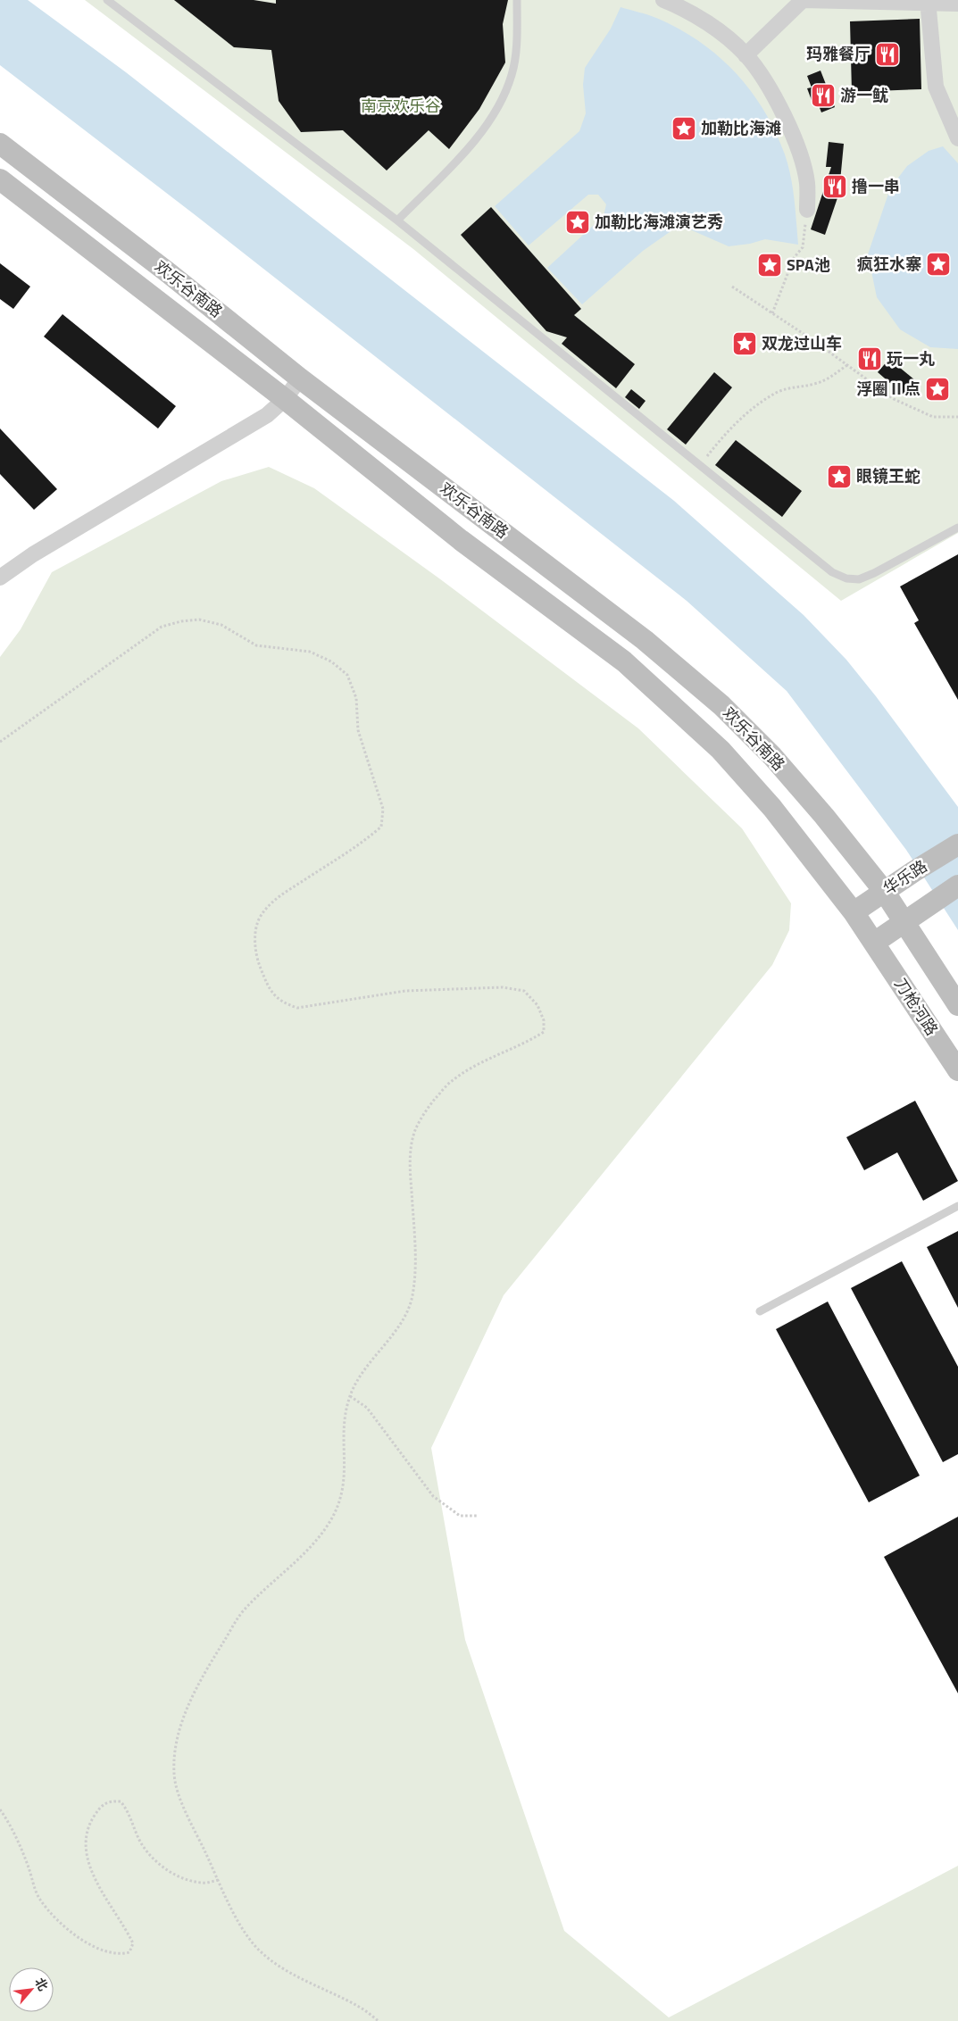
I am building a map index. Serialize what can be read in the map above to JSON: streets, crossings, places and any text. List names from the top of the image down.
{
  "streets": {
    "street": ["欢乐谷南路", "华乐路", "刀枪河路"]
  },
  "crossings": [
    ["欢乐谷南路", "华乐路"],
    ["欢乐谷南路", "刀枪河路"]
  ],
  "parks": ["南京欢乐谷"],
  "places": {
    "restaurant": [
      "玛雅餐厅",
      "游一鱿",
      "撸一串",
      "玩一丸"
    ],
    "place": [
      "加勒比海滩",
      "加勒比海滩演艺秀",
      "疯狂水寨",
      "SPA池",
      "双龙过山车",
      "浮圈Ⅱ点",
      "眼镜王蛇"
    ]
  },
  "north": "top right"
}
